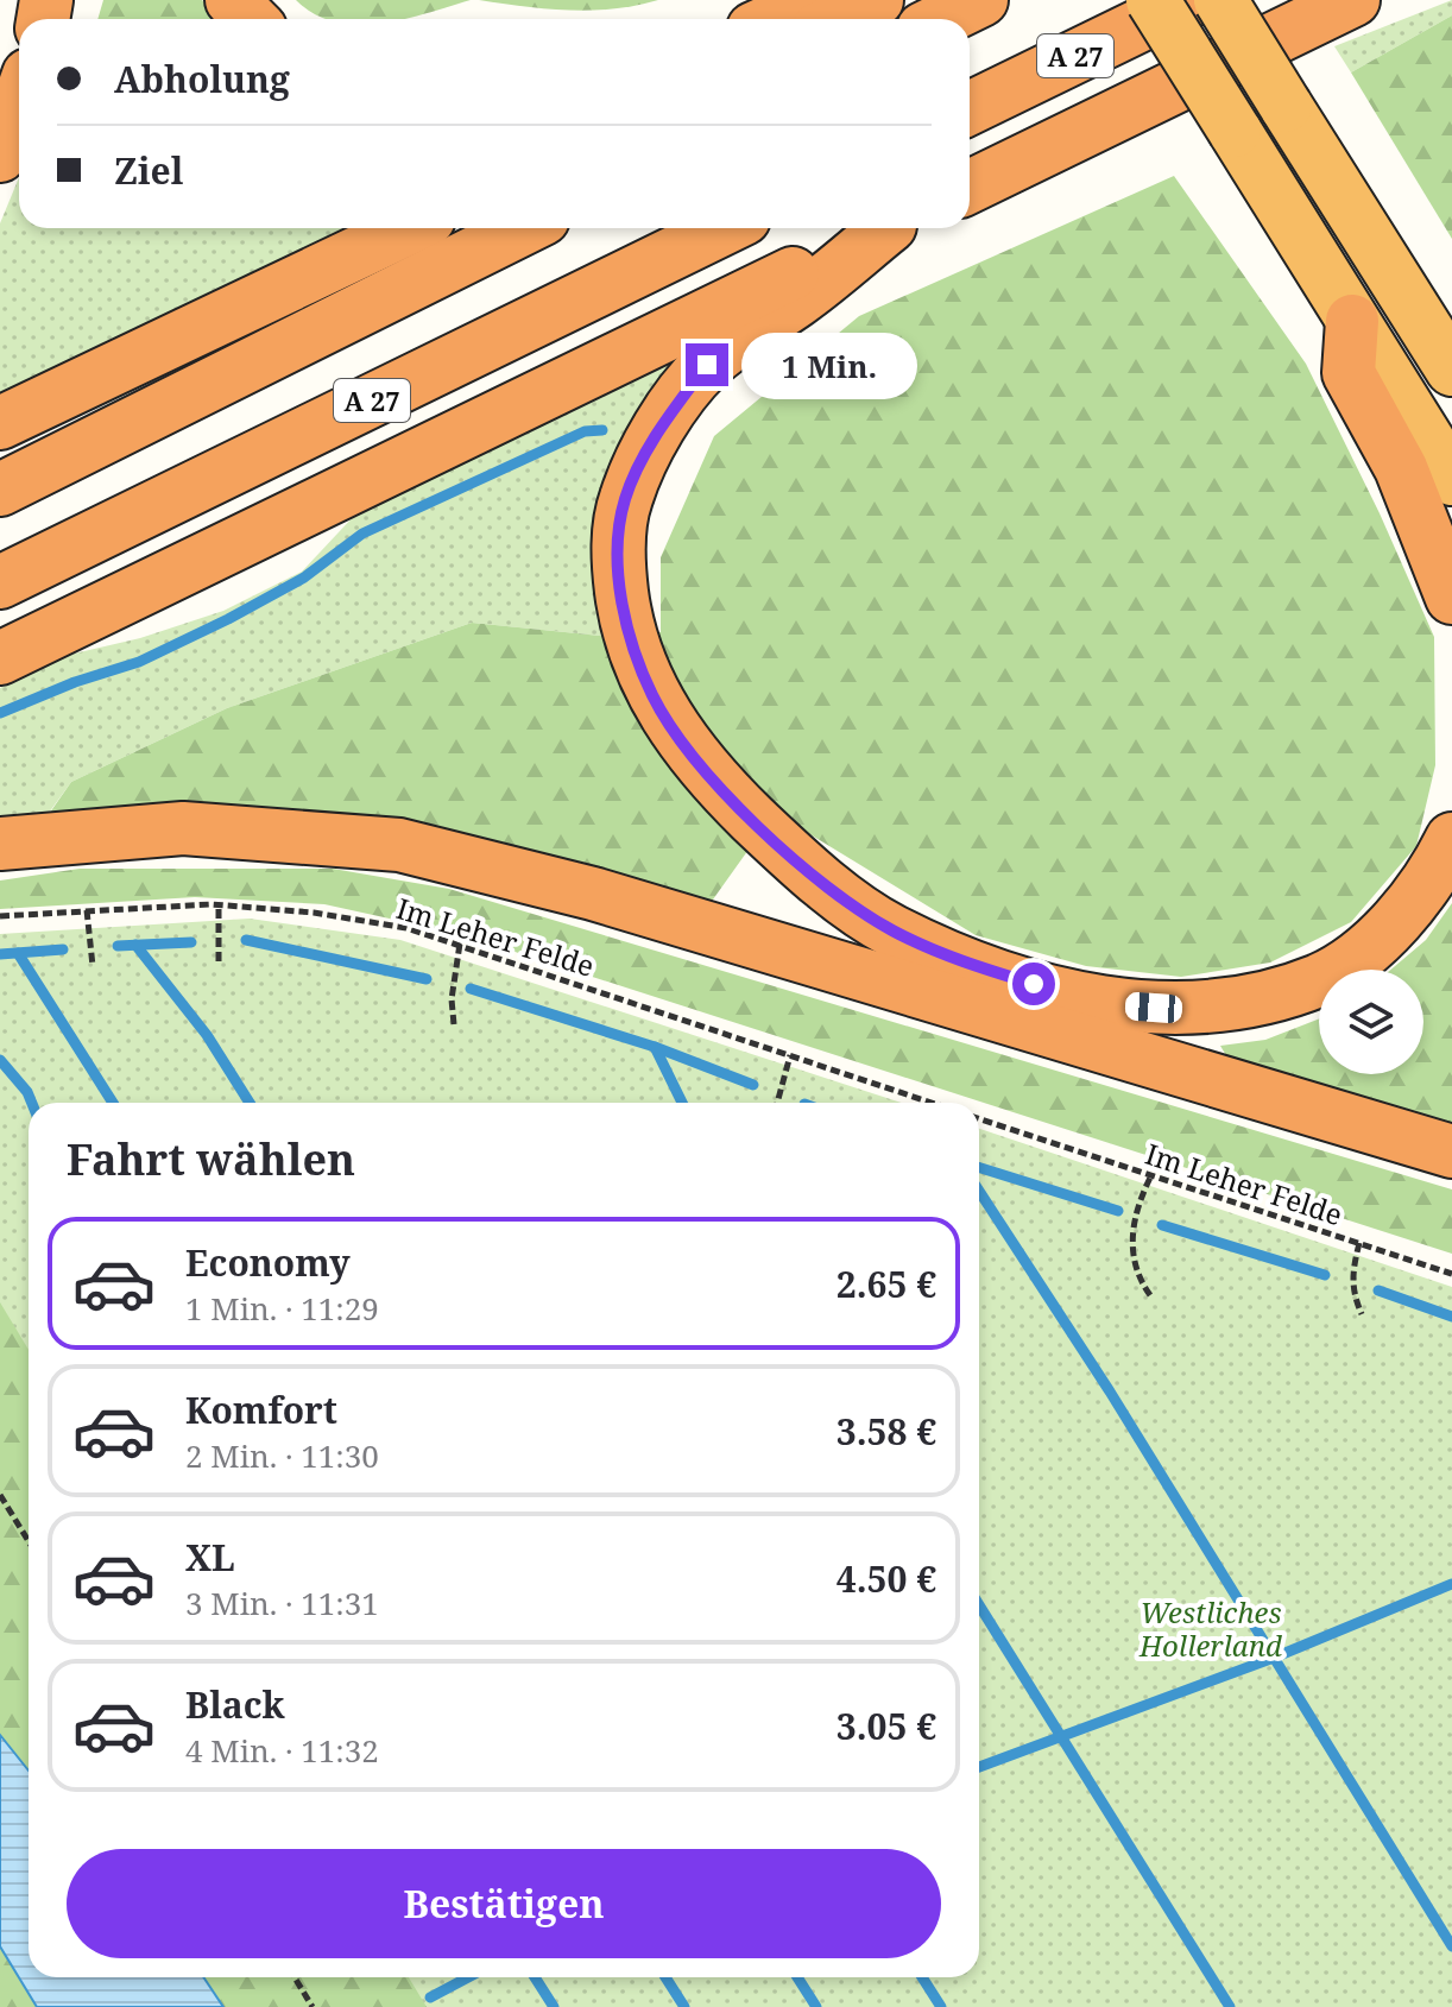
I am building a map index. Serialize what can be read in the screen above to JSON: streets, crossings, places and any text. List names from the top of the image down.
{
  "streets": {
    "highway": ["A 27"],
    "path": ["Im Leher Felde"]
  },
  "parks": ["Westliches Hollerland"],
  "page": {
    "banner": ["Abholung", "Ziel"],
    "bubble": "1 Min.",
    "heading": "Fahrt wählen",
    "list": [
      {
        "name": "Economy",
        "note": "1 Min. · 11:29",
        "value": "2.65 €"
      },
      {
        "name": "Komfort",
        "note": "2 Min. · 11:30",
        "value": "3.58 €"
      },
      {
        "name": "XL",
        "note": "3 Min. · 11:31",
        "value": "4.50 €"
      },
      {
        "name": "Black",
        "note": "4 Min. · 11:32",
        "value": "3.05 €"
      }
    ],
    "buttons": "Bestätigen"
  }
}
